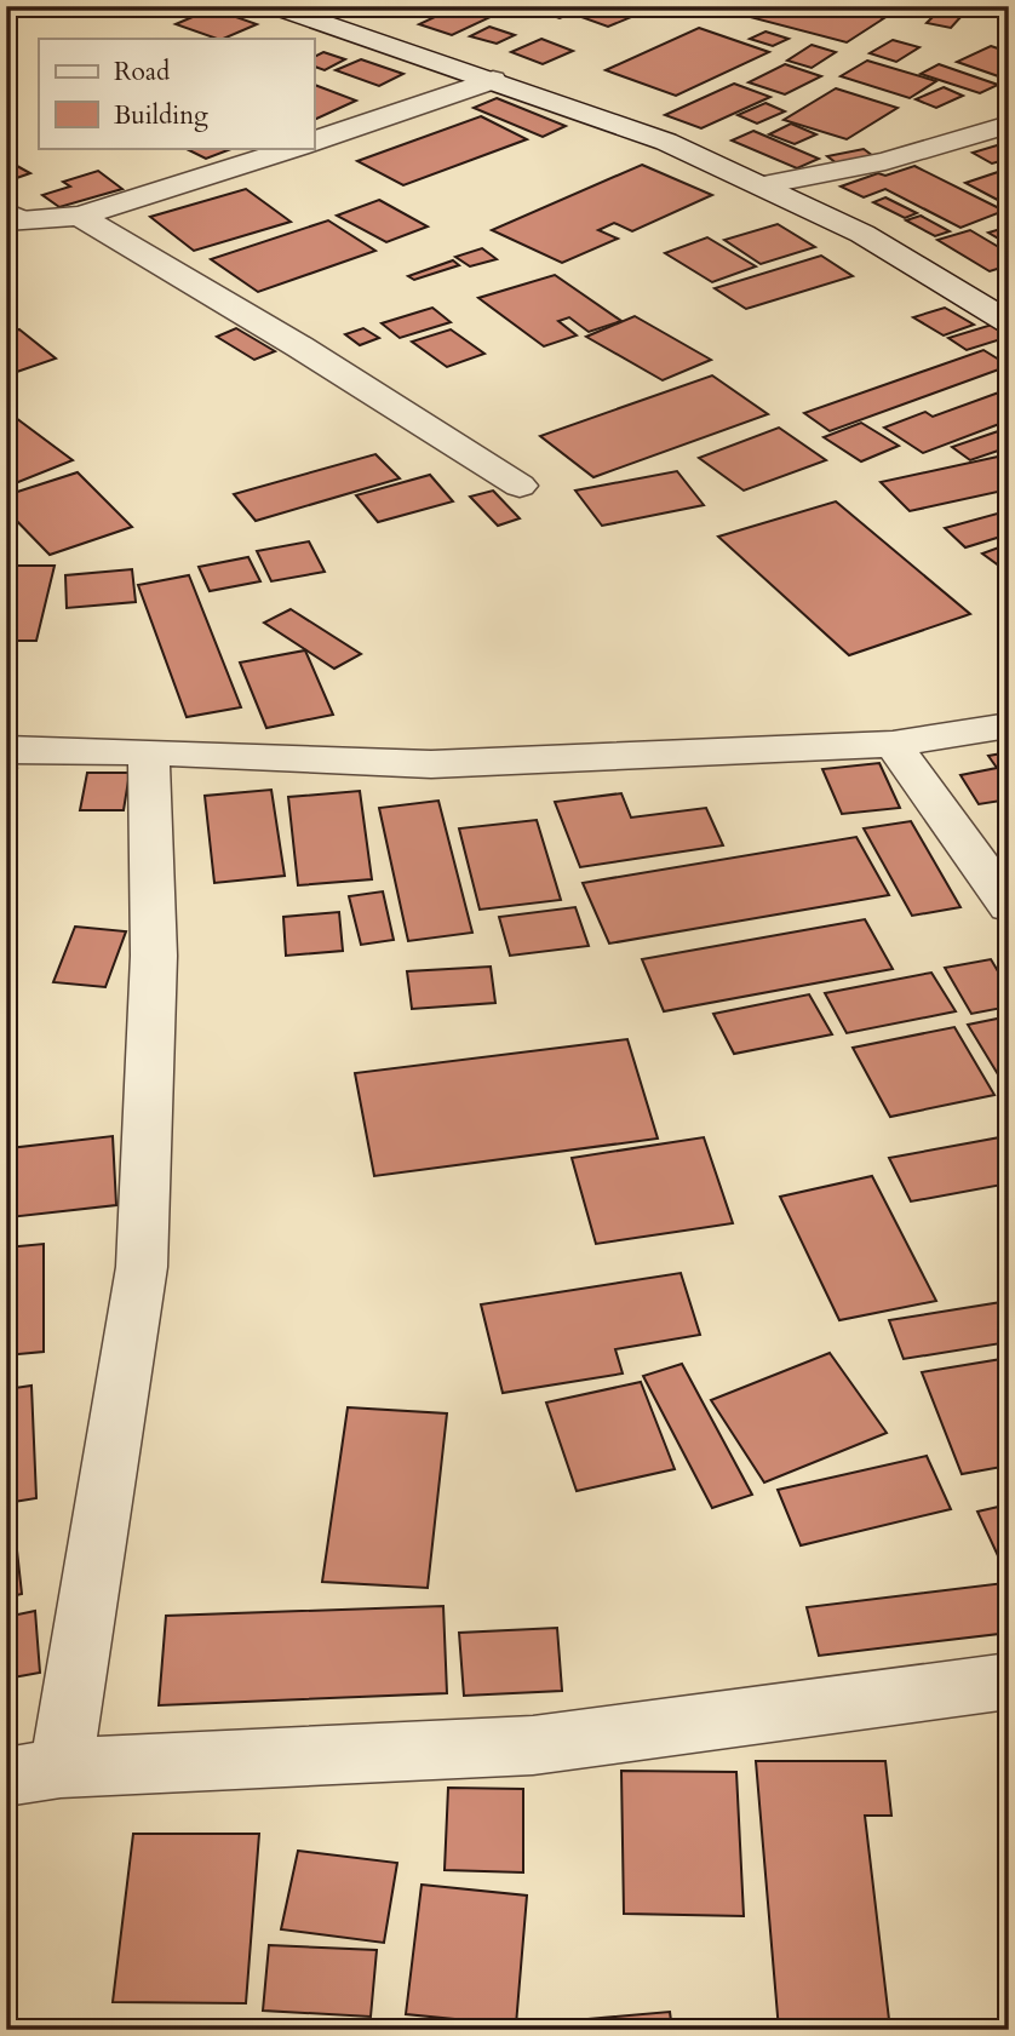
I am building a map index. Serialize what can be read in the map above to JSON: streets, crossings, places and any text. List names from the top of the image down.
{
  "legend": ["Road", "Building"]
}
